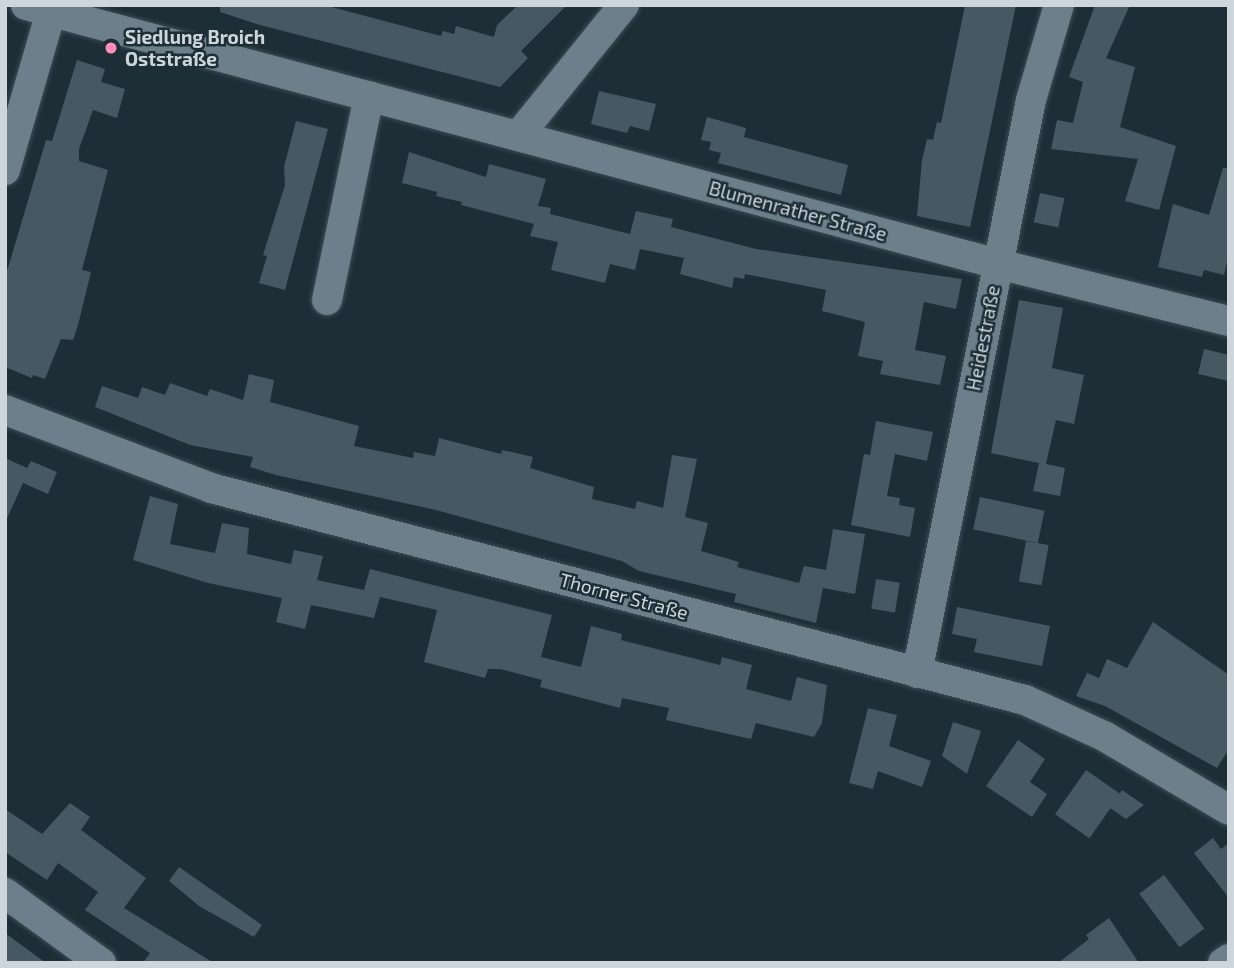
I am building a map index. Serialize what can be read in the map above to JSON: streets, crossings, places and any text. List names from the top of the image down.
{
  "streets": {
    "street": ["Blumenrather Straße", "Heidestraße", "Thorner Straße"]
  },
  "crossings": [
    ["Blumenrather Straße", "Heidestraße"],
    ["Heidestraße", "Thorner Straße"]
  ],
  "places": ["Siedlung Broich Oststraße"]
}
